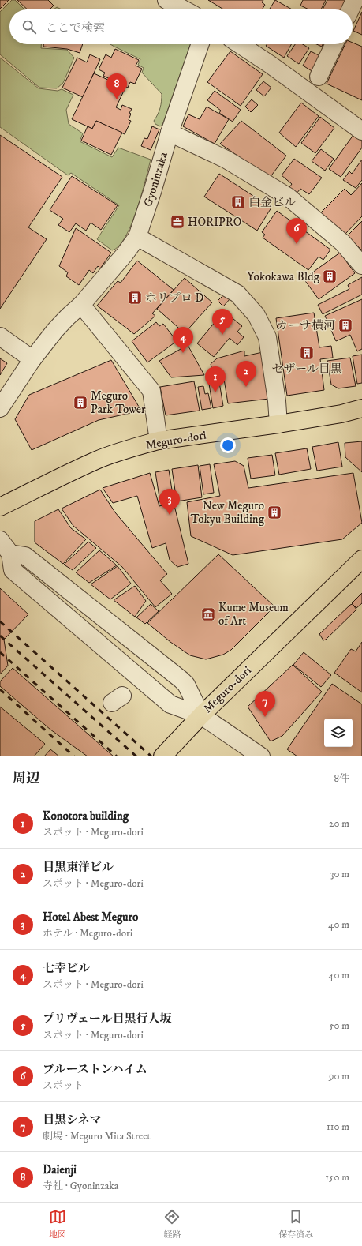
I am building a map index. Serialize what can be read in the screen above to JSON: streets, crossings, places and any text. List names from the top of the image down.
{
  "streets": {
    "main road": ["Meguro-dori"],
    "street": ["Gyoninzaka"]
  },
  "places": {
    "building": [
      "白金ビル",
      "Yokokawa Bldg",
      "ホリプロ D",
      "カーサ横河",
      "セザール目黒",
      "Meguro Park Tower",
      "New Meguro Tokyu Building"
    ],
    "office": ["HORIPRO"],
    "museum": ["Kume Museum of Art"]
  },
  "page": {
    "search": "ここで検索",
    "pins": [
      "8",
      "6",
      "5",
      "4",
      "2",
      "1",
      "3",
      "7"
    ],
    "heading": ["周辺", "8件"],
    "list": [
      {
        "mark": "1",
        "name": "Konotora building",
        "note": "スポット · Meguro-dori",
        "value": "20 m"
      },
      {
        "mark": "2",
        "name": "目黒東洋ビル",
        "note": "スポット · Meguro-dori",
        "value": "30 m"
      },
      {
        "mark": "3",
        "name": "Hotel Abest Meguro",
        "note": "ホテル · Meguro-dori",
        "value": "40 m"
      },
      {
        "mark": "4",
        "name": "七幸ビル",
        "note": "スポット · Meguro-dori",
        "value": "40 m"
      },
      {
        "mark": "5",
        "name": "プリヴェール目黒行人坂",
        "note": "スポット · Meguro-dori",
        "value": "50 m"
      },
      {
        "mark": "6",
        "name": "ブルーストンハイム",
        "note": "スポット",
        "value": "90 m"
      },
      {
        "mark": "7",
        "name": "目黒シネマ",
        "note": "劇場 · Meguro Mita Street",
        "value": "110 m"
      },
      {
        "mark": "8",
        "name": "Daienji",
        "note": "寺社 · Gyoninzaka",
        "value": "150 m"
      }
    ],
    "nav": ["地図", "経路", "保存済み"]
  }
}
